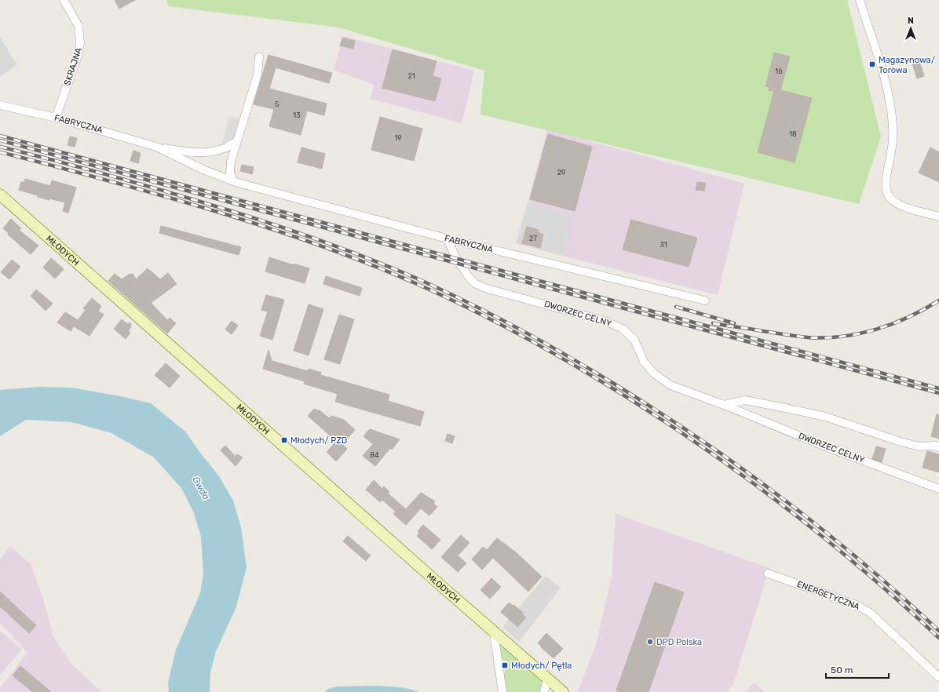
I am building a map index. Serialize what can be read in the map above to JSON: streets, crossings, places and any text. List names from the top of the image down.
{
  "streets": {
    "street": [
      "SKRAJNA",
      "FABRYCZNA",
      "MŁODYCH",
      "DWORZEC CELNY",
      "ENERGETYCZNA"
    ]
  },
  "crossings": [
    ["SKRAJNA", "FABRYCZNA"],
    ["FABRYCZNA", "DWORZEC CELNY"]
  ],
  "water": ["Gwda"],
  "places": {
    "transit": ["Magazynowa/ Torowa", "Młodych/ PZD", "Młodych/ Pętla"],
    "other": ["DPD Polska"]
  },
  "house_numbers": [
    "16",
    "21",
    "5",
    "13",
    "18",
    "19",
    "29",
    "27",
    "31",
    "84"
  ],
  "scale_bar": "50 m",
  "north": "top"
}
